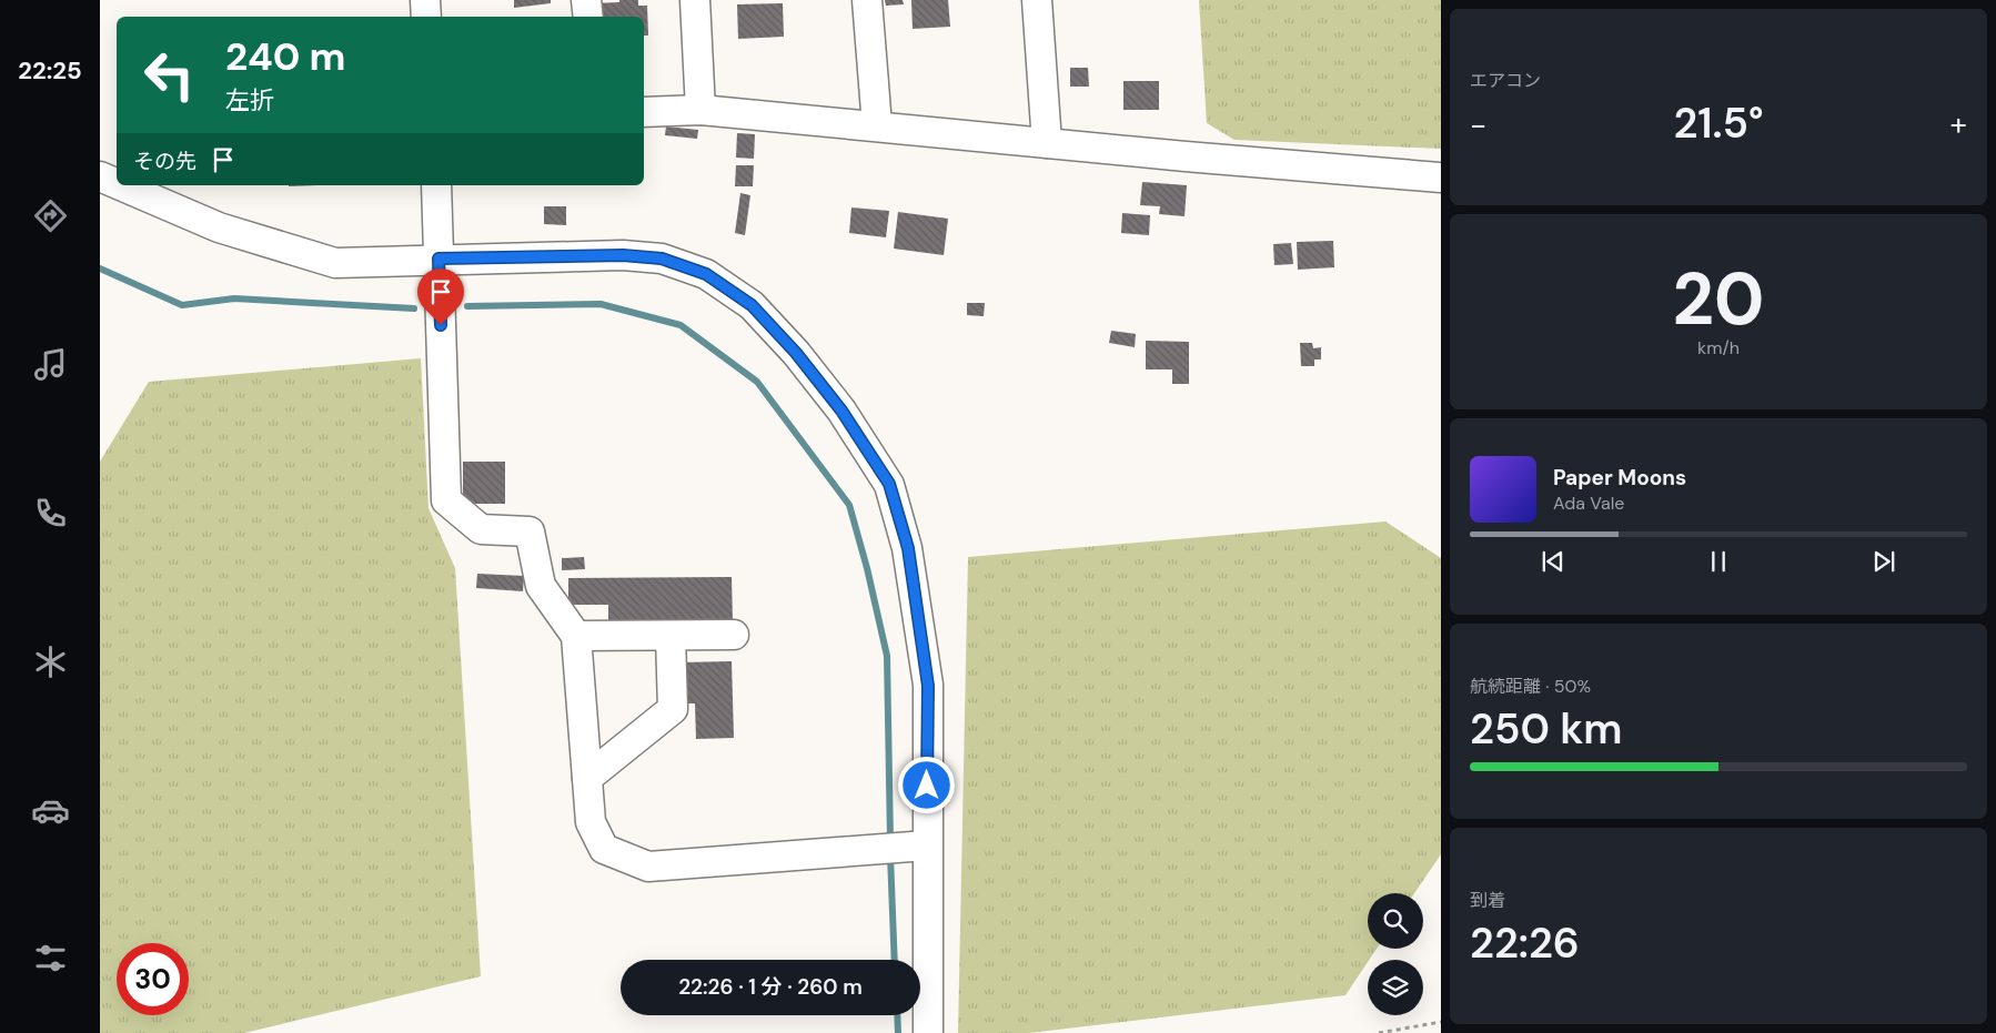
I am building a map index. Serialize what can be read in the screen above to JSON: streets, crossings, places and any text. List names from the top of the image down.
{
  "page": {
    "tabs": "22:25",
    "tile": [
      "エアコン",
      ["20", "km/h"],
      ["航続距離 · 50%", "250 km"],
      ["到着", "22:26"]
    ],
    "turn": ["240 m", "左折"],
    "heat": ["−", "21.5°", "+"],
    "then": "その先",
    "song": ["Paper Moons", "Ada Vale"],
    "limit": "30",
    "trip": "22:26 · 1 分 · 260 m"
  }
}
